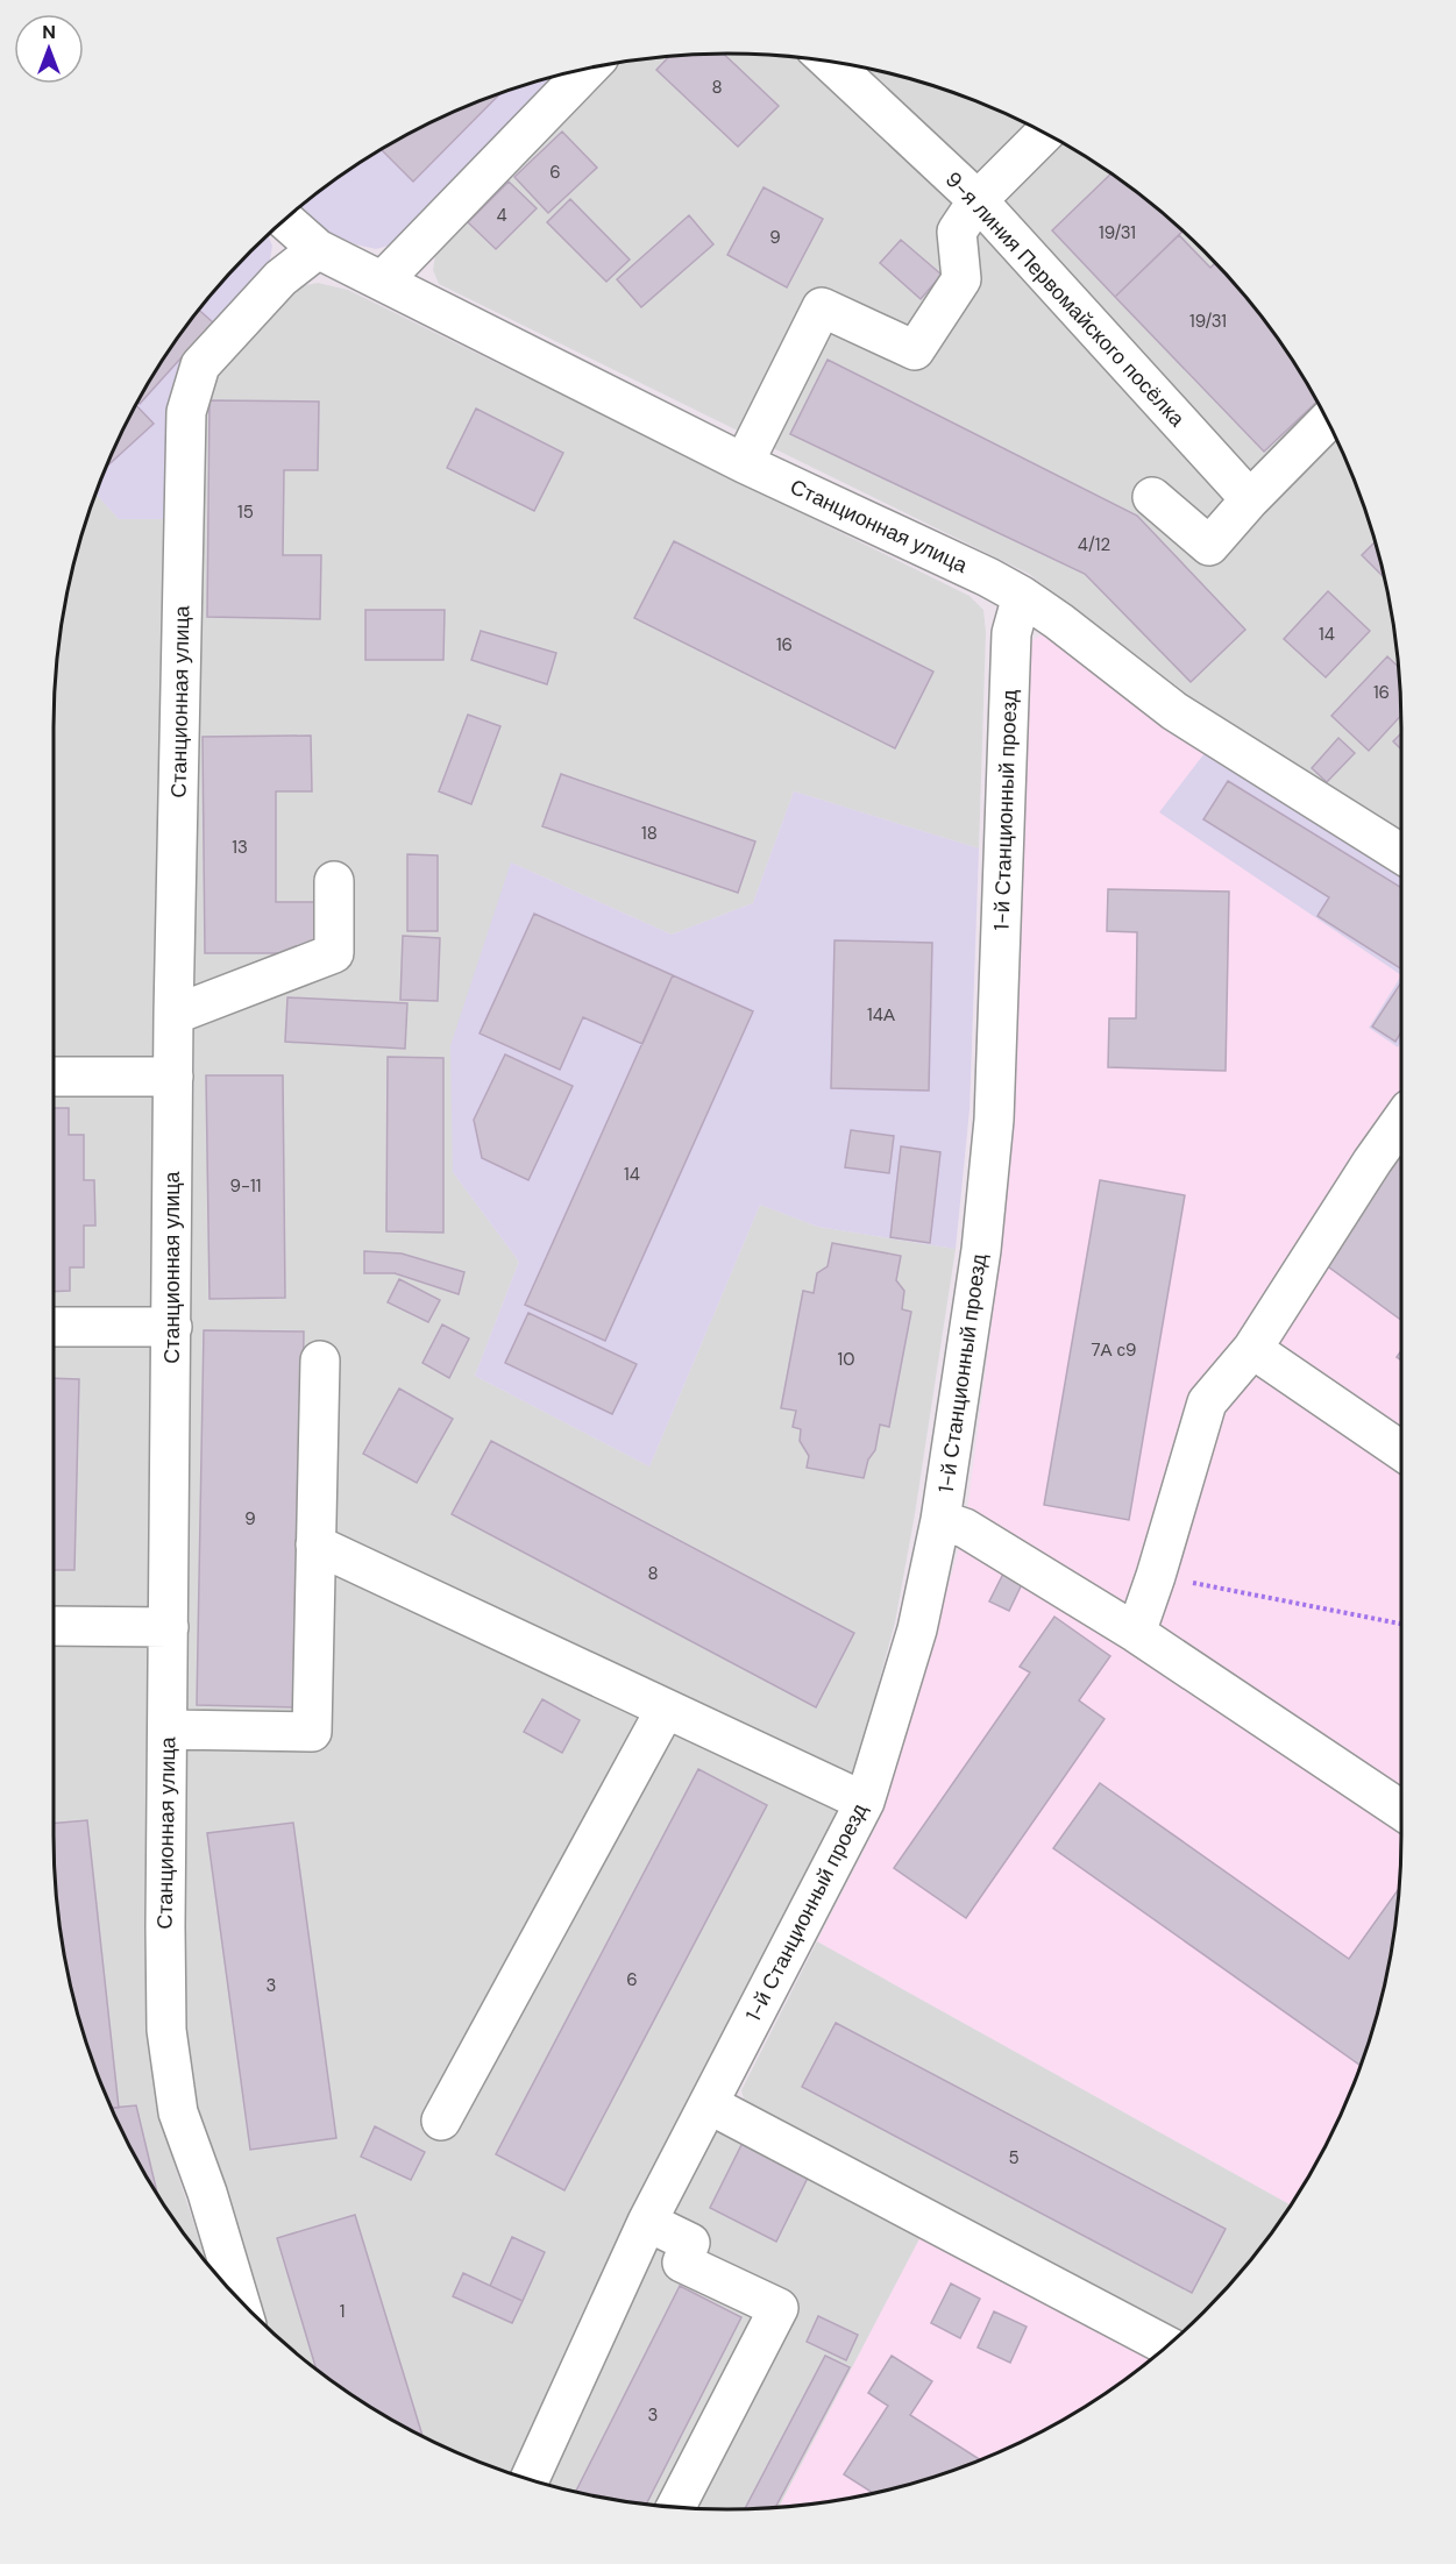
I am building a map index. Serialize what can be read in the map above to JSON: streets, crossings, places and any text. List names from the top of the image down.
{
  "streets": {
    "street": ["9-я линия Первомайского посёлка", "Станционная улица", "1-й Станционный проезд"]
  },
  "crossings": [
    ["Станционная улица", "1-й Станционный проезд"]
  ],
  "house_numbers": [
    "8",
    "6",
    "4",
    "19/31",
    "9",
    "19/31",
    "15",
    "4/12",
    "14",
    "16",
    "16",
    "18",
    "13",
    "14А",
    "14",
    "9-11",
    "7А с9",
    "10",
    "9",
    "8",
    "6",
    "3",
    "5",
    "1",
    "3"
  ],
  "north": "top"
}
